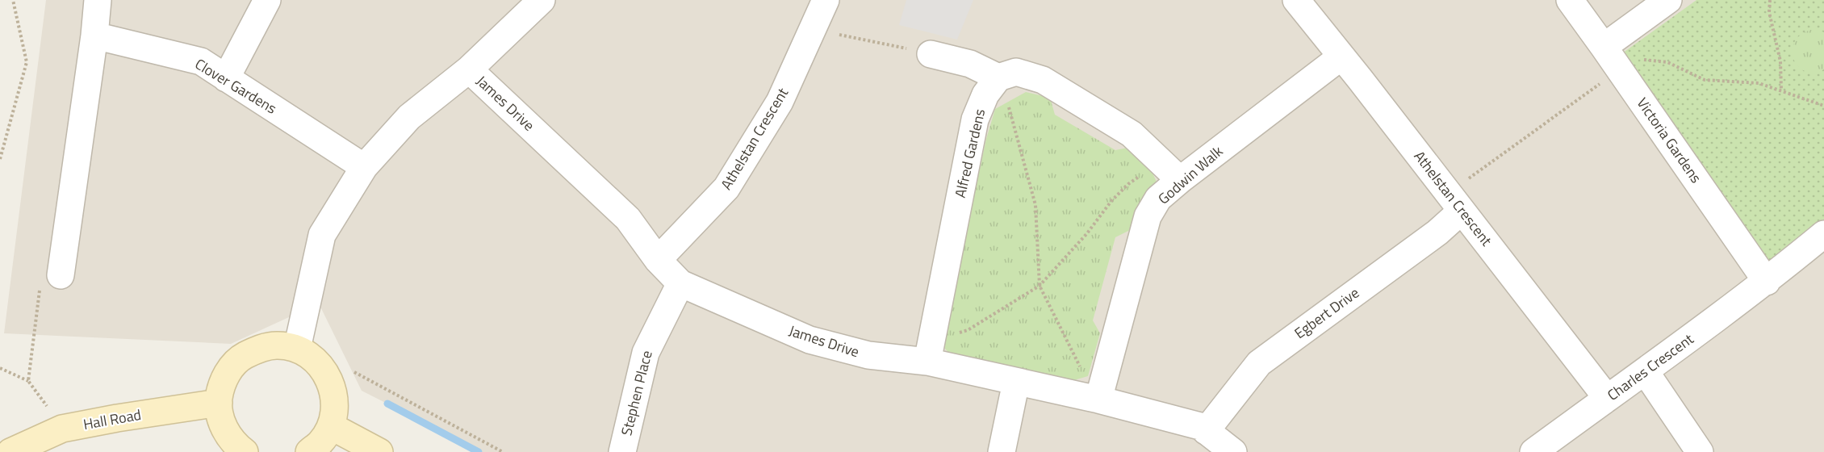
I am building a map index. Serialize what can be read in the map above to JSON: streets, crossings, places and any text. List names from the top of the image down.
{
  "streets": {
    "street": [
      "Clover Gardens",
      "James Drive",
      "Athelstan Crescent",
      "Victoria Gardens",
      "Alfred Gardens",
      "Godwin Walk",
      "Egbert Drive",
      "Charles Crescent",
      "Stephen Place",
      "Hall Road"
    ]
  },
  "crossings": [
    ["James Drive", "Athelstan Crescent"],
    ["James Drive", "Alfred Gardens"],
    ["James Drive", "Godwin Walk"],
    ["James Drive", "Egbert Drive"],
    ["James Drive", "Stephen Place"],
    ["Athelstan Crescent", "Godwin Walk"],
    ["Athelstan Crescent", "Egbert Drive"],
    ["Athelstan Crescent", "Charles Crescent"],
    ["Victoria Gardens", "Charles Crescent"]
  ]
}
